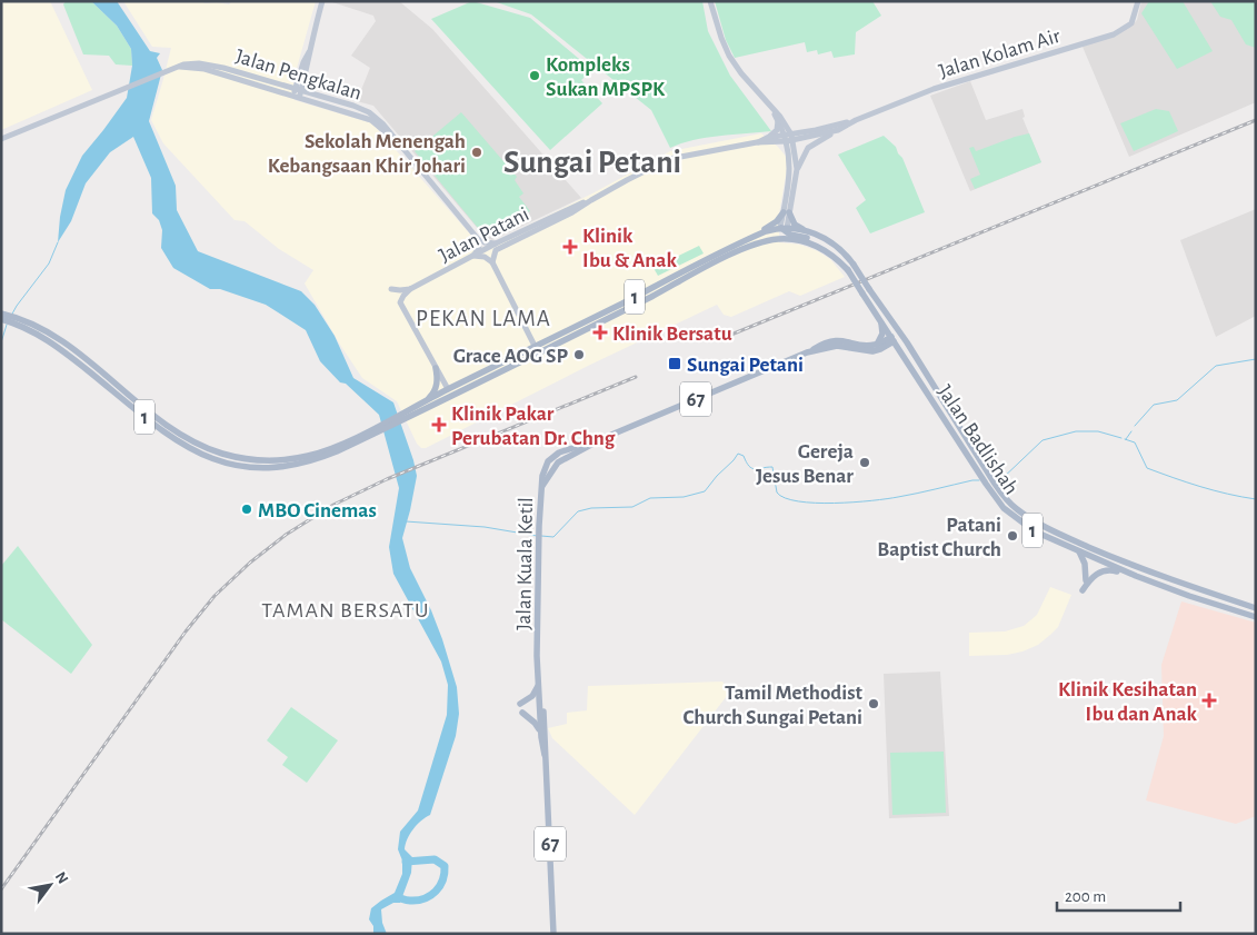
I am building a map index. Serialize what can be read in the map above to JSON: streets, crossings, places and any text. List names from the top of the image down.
{
  "streets": {
    "main road": [
      "Jalan Kolam Air",
      "Jalan Pengkalan",
      "Jalan Patani",
      "1",
      "67",
      "Jalan Badlishah",
      "Jalan Kuala Ketil"
    ]
  },
  "crossings": [
    ["Jalan Kolam Air", "Jalan Patani"],
    ["1", "Jalan Badlishah"],
    ["Jalan Badlishah", "Jalan Kuala Ketil"]
  ],
  "districts": ["Sungai Petani", "PEKAN LAMA", "TAMAN BERSATU"],
  "places": {
    "other": [
      "Kompleks Sukan MPSPK",
      "Sekolah Menengah Kebangsaan Khir Johari",
      "Grace AOG SP",
      "Gereja Jesus Benar",
      "MBO Cinemas",
      "Patani Baptist Church",
      "Tamil Methodist Church Sungai Petani"
    ],
    "health": [
      "Klinik Ibu & Anak",
      "Klinik Bersatu",
      "Klinik Pakar Perubatan Dr. Chng",
      "Klinik Kesihatan Ibu dan Anak"
    ],
    "transit": ["Sungai Petani"]
  },
  "scale_bar": "200 m",
  "north": "top right"
}
